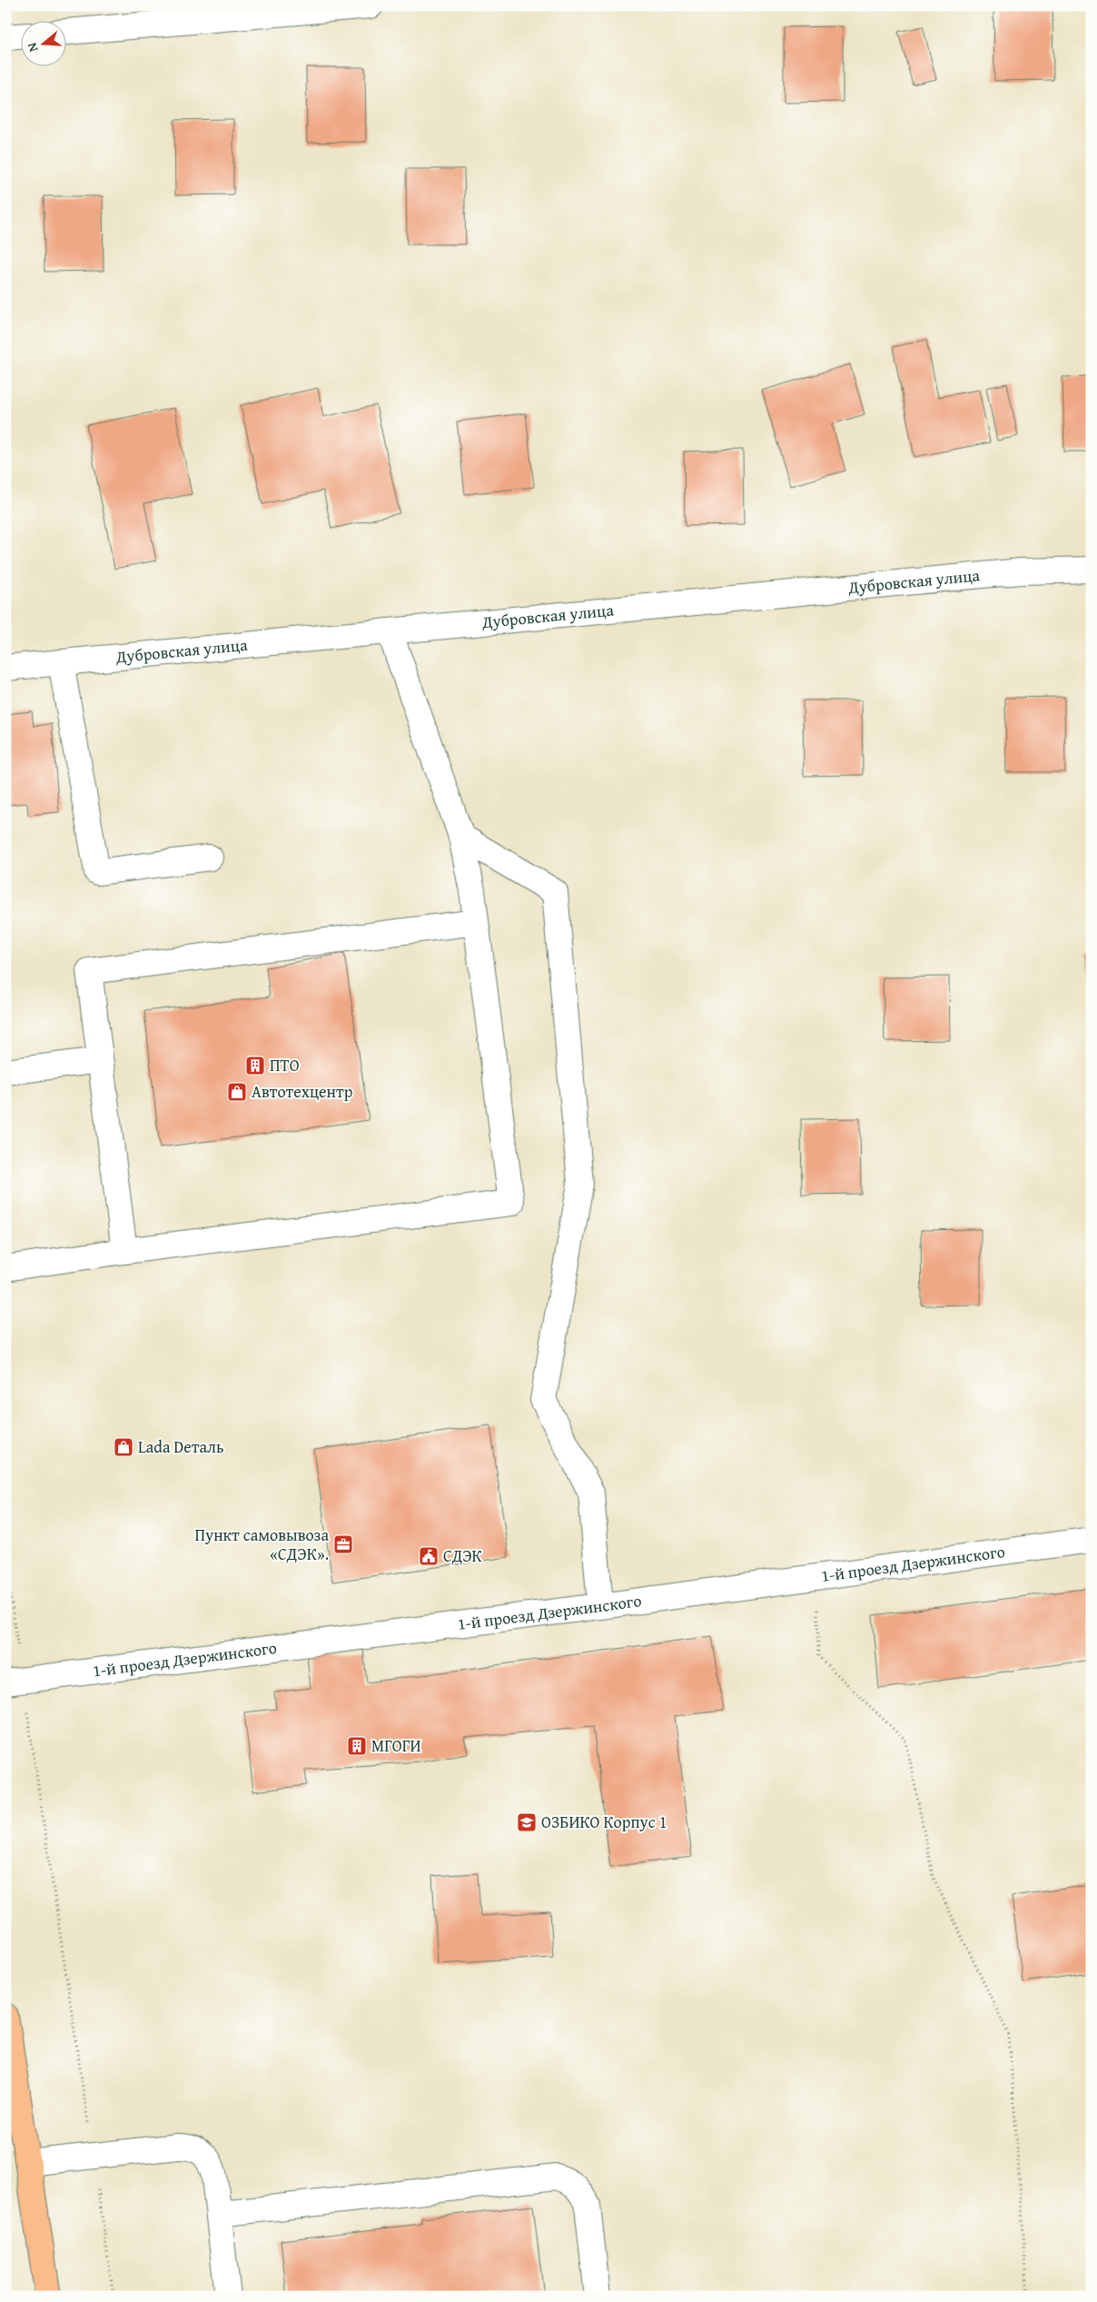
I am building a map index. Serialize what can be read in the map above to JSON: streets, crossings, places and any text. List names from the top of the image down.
{
  "streets": {
    "street": ["Дубровская улица", "1-й проезд Дзержинского"]
  },
  "places": {
    "building": ["ПТО", "МГОГИ"],
    "shop": ["Автотехцентр", "Lada Dеталь"],
    "office": ["Пункт самовывоза «СДЭК»."],
    "public building": ["СДЭК"],
    "school or university": ["ОЗБИКО Корпус 1"]
  },
  "north": "left"
}
